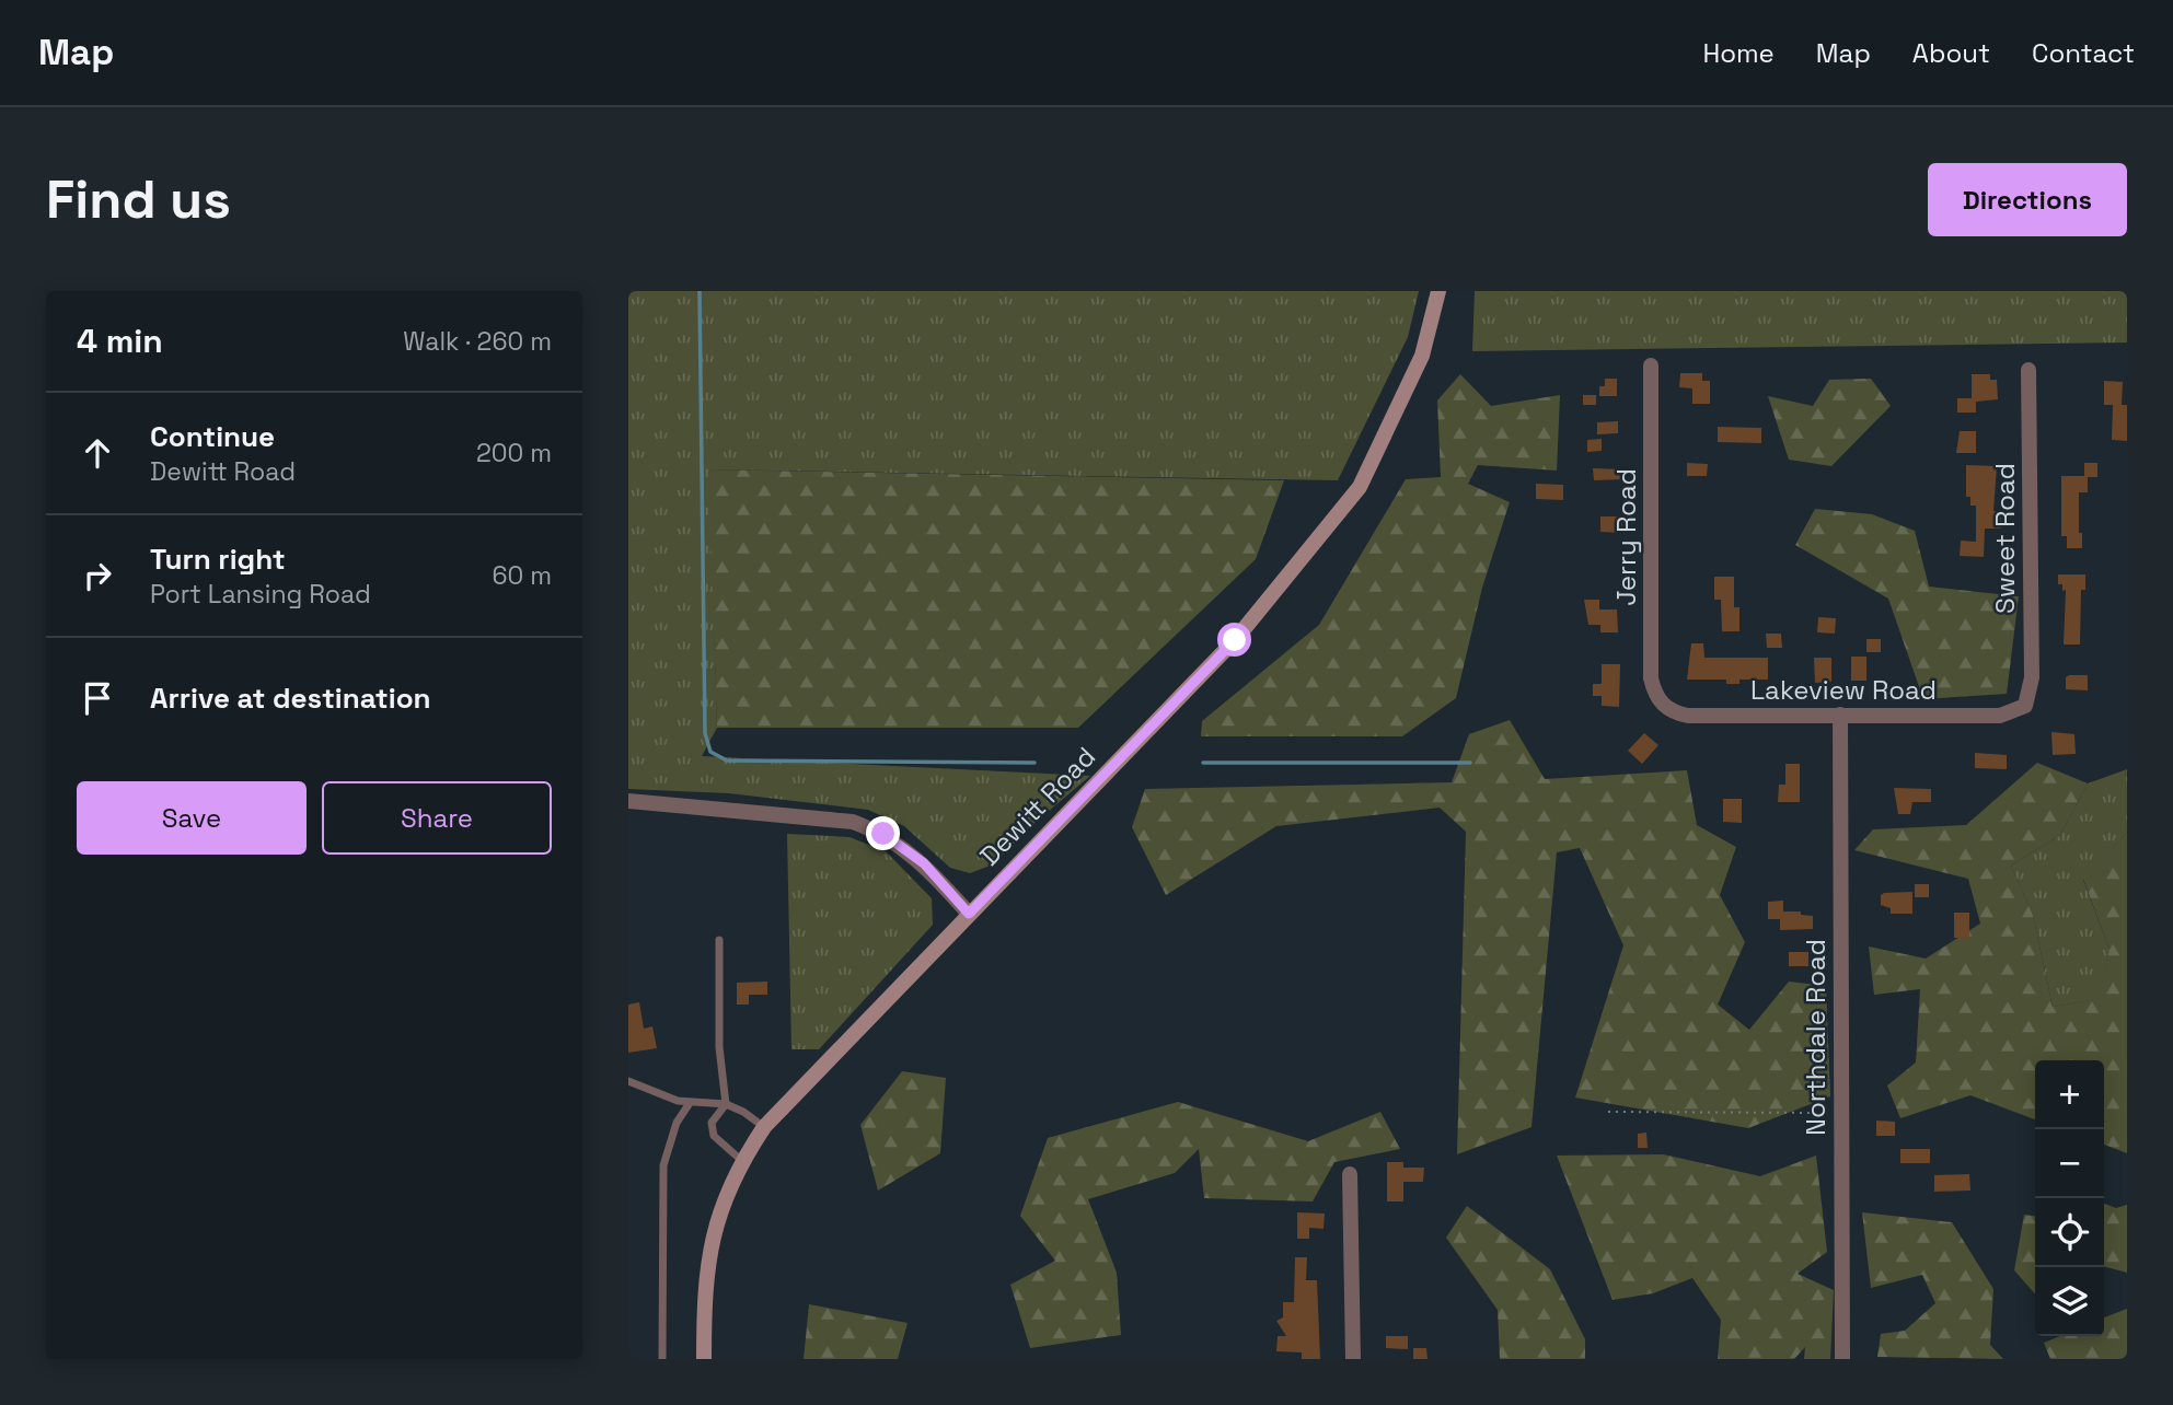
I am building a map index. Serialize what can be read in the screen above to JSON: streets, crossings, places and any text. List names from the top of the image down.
{
  "streets": {
    "street": [
      "Jerry Road",
      "Sweet Road",
      "Lakeview Road",
      "Dewitt Road",
      "Northdale Road"
    ]
  },
  "crossings": [
    ["Jerry Road", "Lakeview Road"],
    ["Sweet Road", "Lakeview Road"],
    ["Lakeview Road", "Northdale Road"]
  ],
  "page": {
    "header": "Map",
    "nav": [
      "Home",
      "Map",
      "About",
      "Contact"
    ],
    "buttons": [
      "Directions",
      ["Save", "Share"]
    ],
    "title": "Find us",
    "heading": ["4 min", "Walk · 260 m"],
    "list": [
      ["Continue", "Dewitt Road", "200 m"],
      ["Turn right", "Port Lansing Road", "60 m"],
      "Arrive at destination"
    ],
    "map_buttons": ["+", "−"]
  }
}
